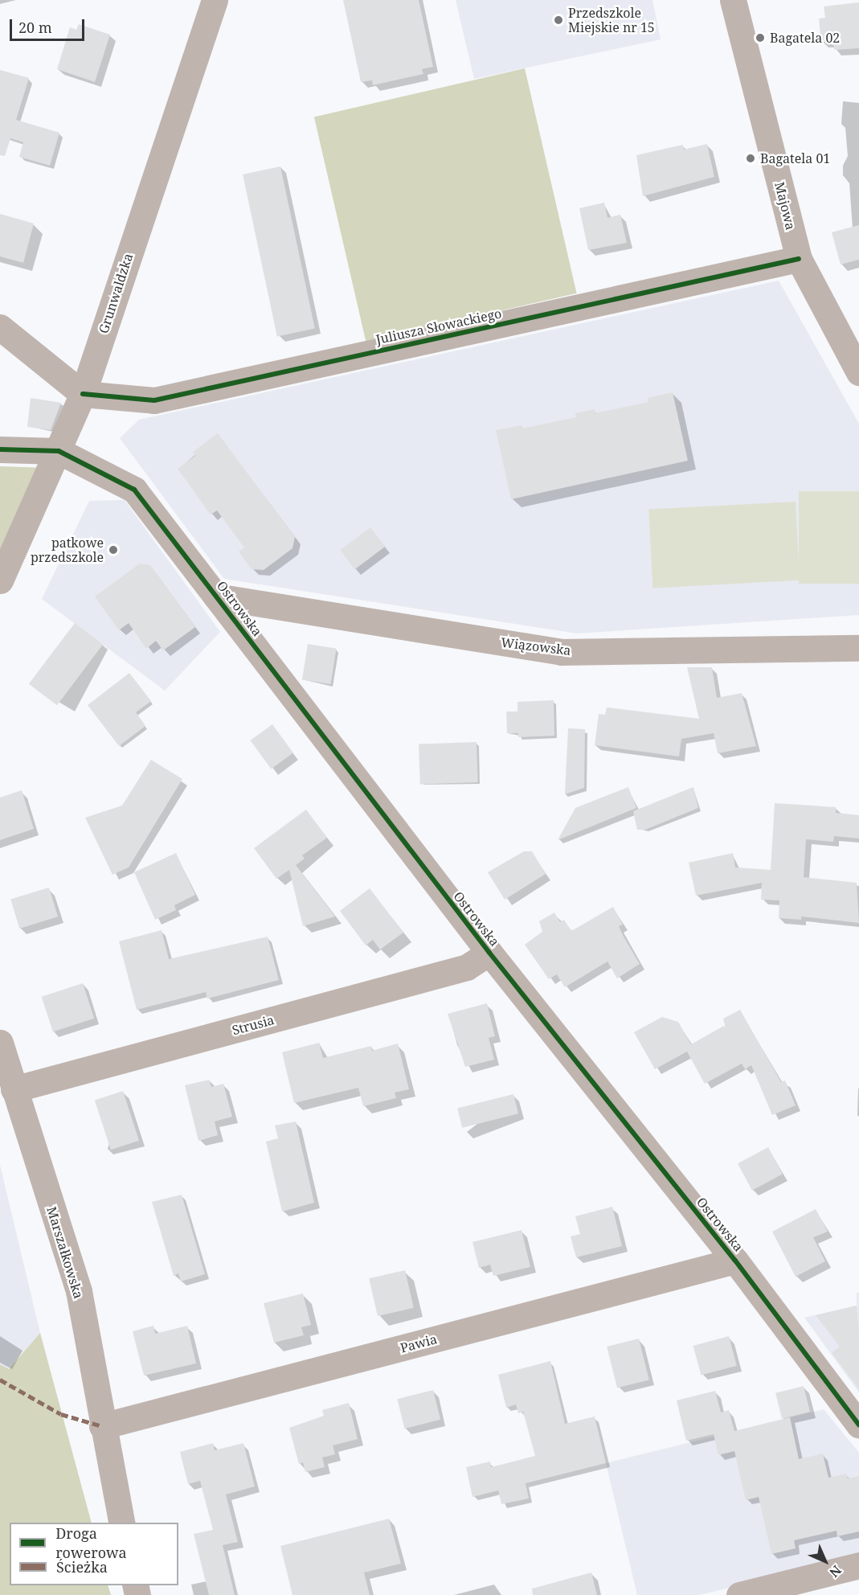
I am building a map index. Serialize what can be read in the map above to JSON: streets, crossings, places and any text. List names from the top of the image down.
{
  "streets": {
    "street": [
      "Majowa",
      "Grunwaldzka",
      "Juliusza Słowackiego",
      "Ostrowska",
      "Wiązowska",
      "Strusia",
      "Marszałkowska",
      "Pawia"
    ]
  },
  "crossings": [
    ["Majowa", "Juliusza Słowackiego"],
    ["Grunwaldzka", "Juliusza Słowackiego"],
    ["Grunwaldzka", "Ostrowska"],
    ["Ostrowska", "Wiązowska"],
    ["Ostrowska", "Strusia"],
    ["Ostrowska", "Pawia"],
    ["Strusia", "Marszałkowska"],
    ["Marszałkowska", "Pawia"]
  ],
  "places": [
    "Przedszkole Miejskie nr 15",
    "Bagatela 02",
    "Bagatela 01",
    "patkowe przedszkole"
  ],
  "legend": ["Droga rowerowa", "Ścieżka"],
  "scale_bar": "20 m",
  "north": "bottom right"
}
